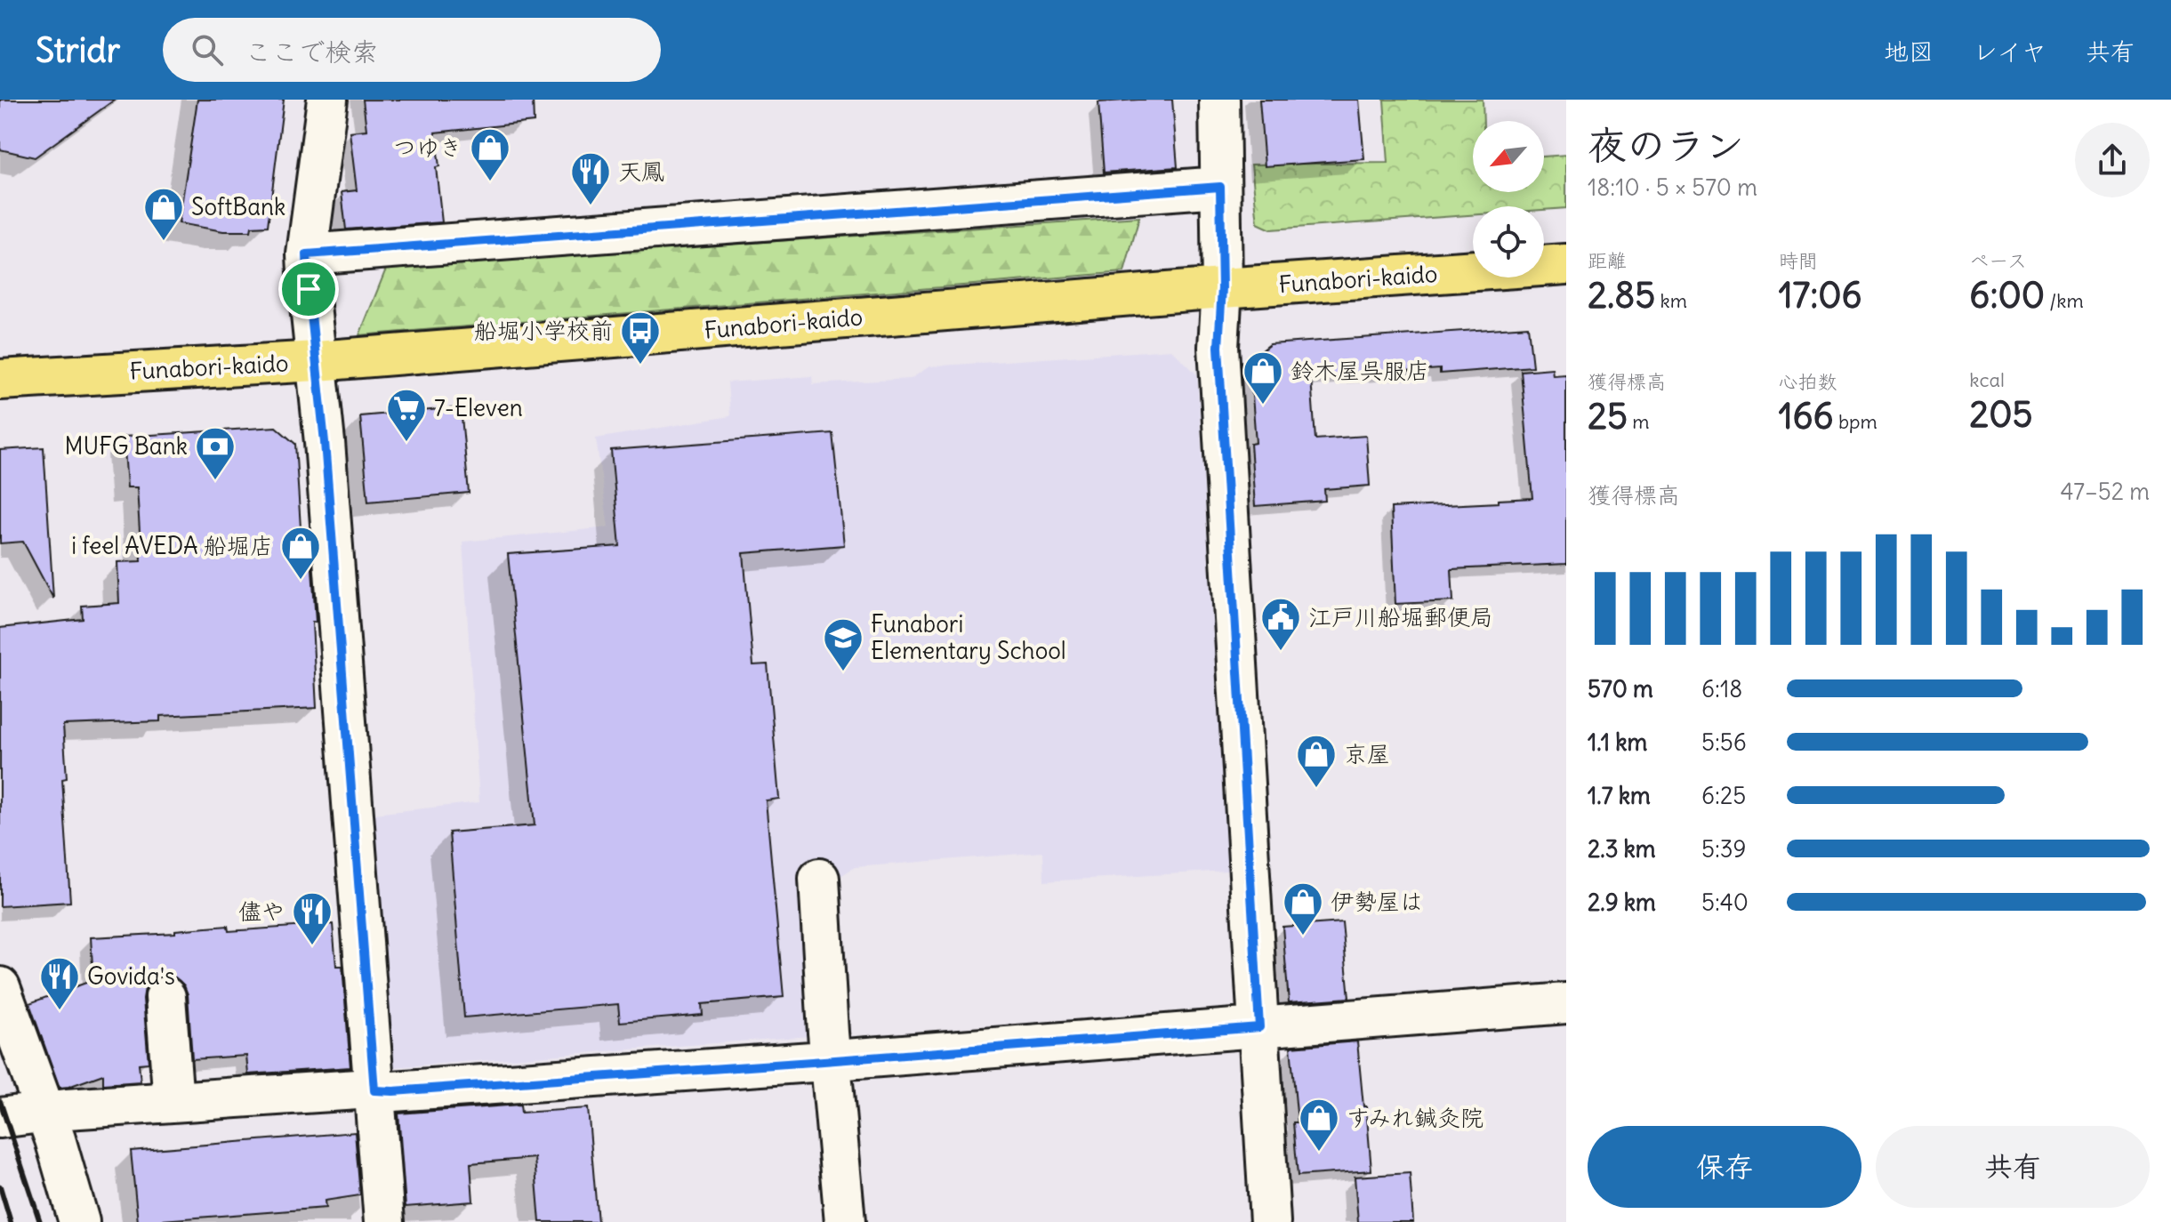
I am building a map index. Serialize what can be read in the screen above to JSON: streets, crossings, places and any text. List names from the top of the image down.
{
  "streets": {
    "main road": ["Funabori-kaido"]
  },
  "places": {
    "shop": [
      "つゆき",
      "SoftBank",
      "鈴木屋呉服店",
      "i feel AVEDA 船堀店",
      "京屋",
      "伊勢屋は",
      "すみれ鍼灸院"
    ],
    "restaurant": ["天鳳", "儘や", "Govida's"],
    "bus stop": ["船堀小学校前"],
    "supermarket": ["7-Eleven"],
    "bank": ["MUFG Bank"],
    "public building": ["江戸川船堀郵便局"],
    "school or university": ["Funabori Elementary School"]
  },
  "north": "bottom left",
  "page": {
    "header": "Stridr",
    "search": "ここで検索",
    "nav": ["地図", "レイヤ", "共有"],
    "heading": ["夜のラン", "18:10 · 5 × 570 m"],
    "stats": [
      ["距離", "2.85 km"],
      ["時間", "17:06"],
      ["ペース", "6:00 /km"],
      ["獲得標高", "25 m"],
      ["心拍数", "166 bpm"],
      ["kcal", "205"]
    ],
    "chart": ["獲得標高", "47–52 m"],
    "list": [
      {
        "name": "570 m",
        "note": "6:18"
      },
      {
        "name": "1.1 km",
        "note": "5:56"
      },
      {
        "name": "1.7 km",
        "note": "6:25"
      },
      {
        "name": "2.3 km",
        "note": "5:39"
      },
      {
        "name": "2.9 km",
        "note": "5:40"
      }
    ],
    "buttons": ["保存", "共有"]
  }
}
